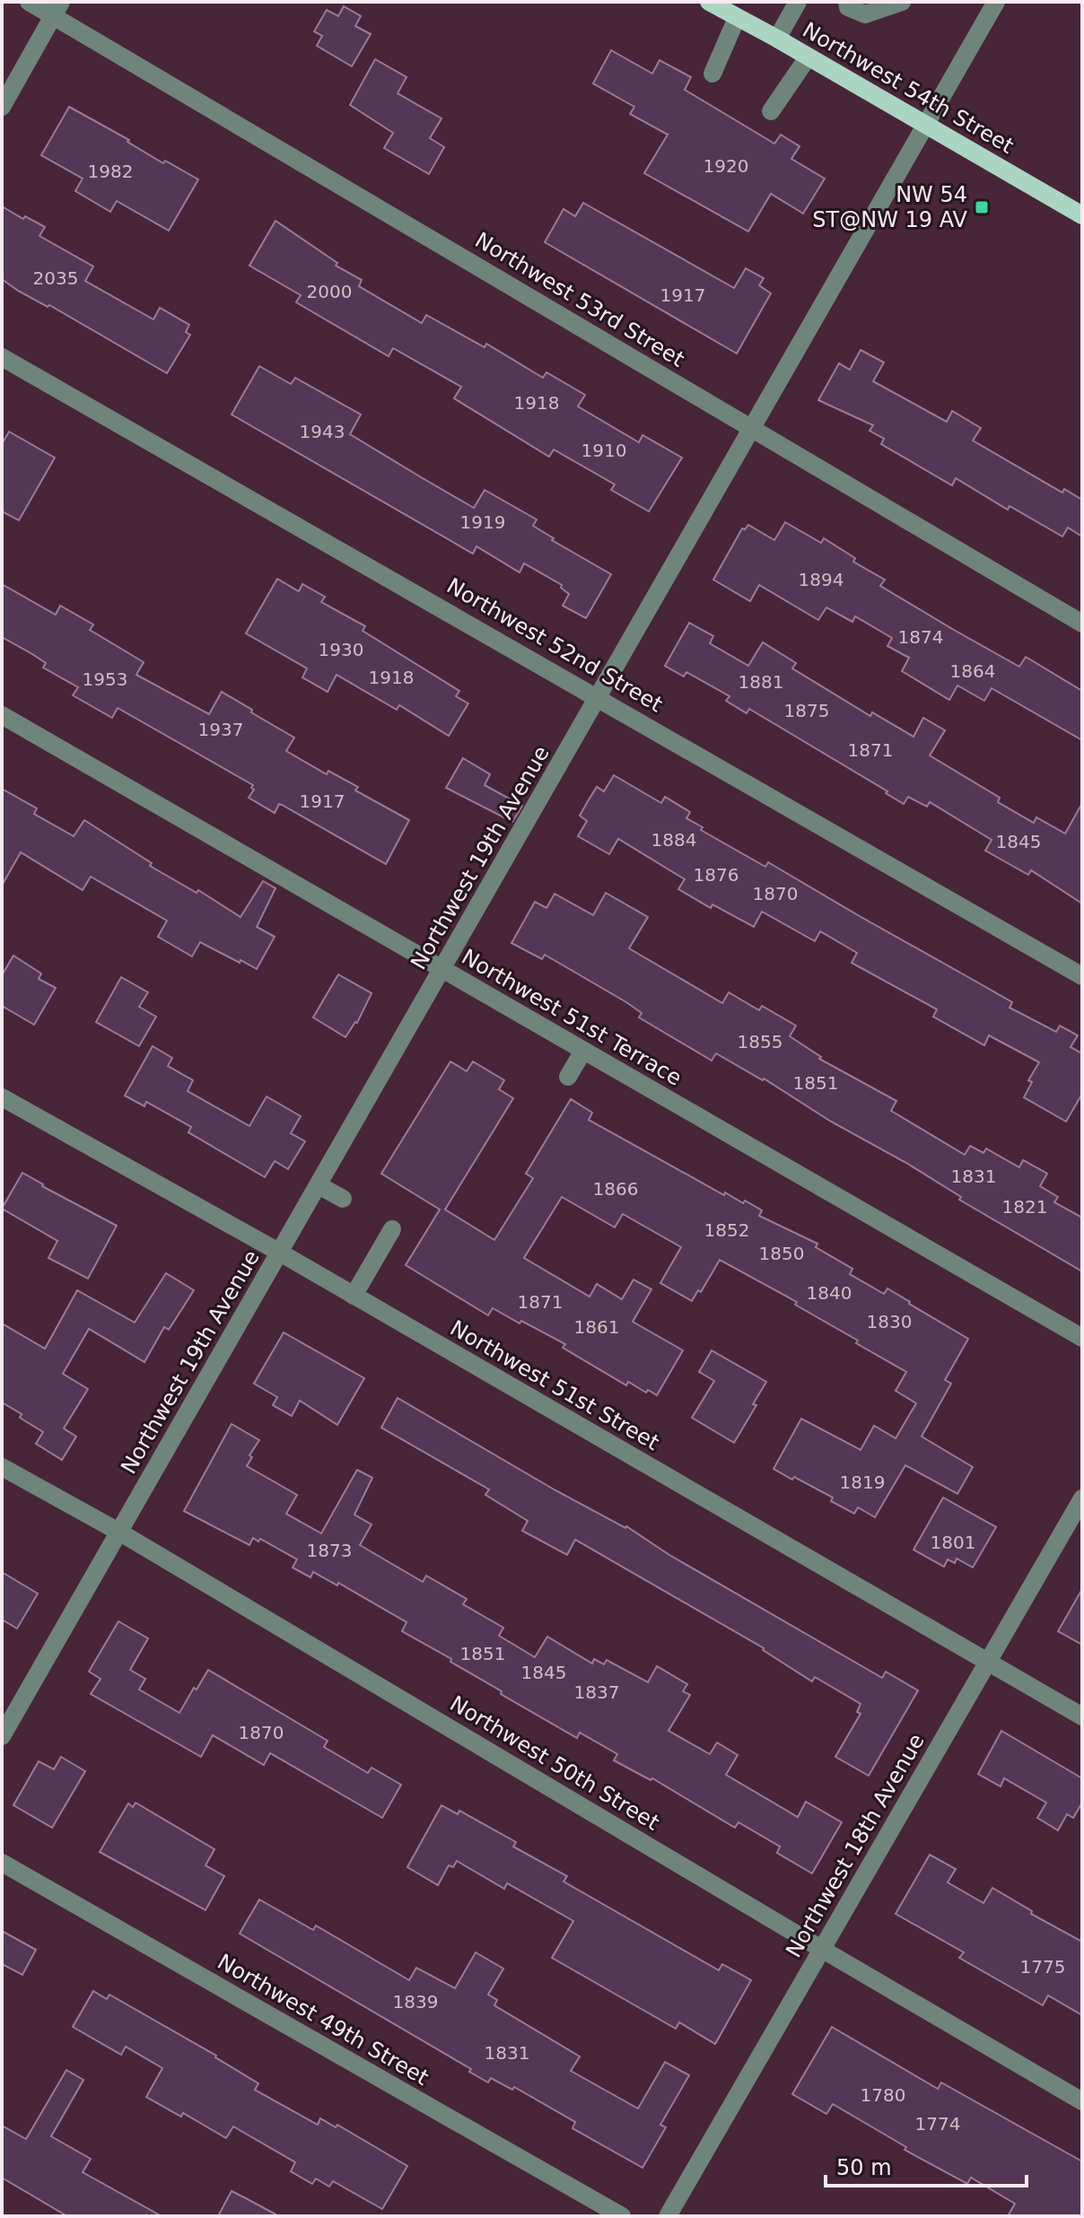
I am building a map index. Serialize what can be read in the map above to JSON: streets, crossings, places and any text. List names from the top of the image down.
{
  "streets": {
    "main road": ["Northwest 54th Street"],
    "street": [
      "Northwest 53rd Street",
      "Northwest 52nd Street",
      "Northwest 19th Avenue",
      "Northwest 51st Terrace",
      "Northwest 51st Street",
      "Northwest 50th Street",
      "Northwest 18th Avenue",
      "Northwest 49th Street"
    ]
  },
  "crossings": [
    ["Northwest 54th Street", "Northwest 19th Avenue"],
    ["Northwest 53rd Street", "Northwest 19th Avenue"],
    ["Northwest 52nd Street", "Northwest 19th Avenue"],
    ["Northwest 19th Avenue", "Northwest 51st Terrace"],
    ["Northwest 19th Avenue", "Northwest 51st Street"],
    ["Northwest 19th Avenue", "Northwest 50th Street"],
    ["Northwest 51st Street", "Northwest 18th Avenue"],
    ["Northwest 50th Street", "Northwest 18th Avenue"]
  ],
  "places": {
    "transit": ["NW 54 ST@NW 19 AV"]
  },
  "house_numbers": [
    "1920",
    "1982",
    "2035",
    "2000",
    "1917",
    "1918",
    "1943",
    "1910",
    "1919",
    "1894",
    "1874",
    "1930",
    "1864",
    "1918",
    "1953",
    "1881",
    "1875",
    "1937",
    "1871",
    "1917",
    "1884",
    "1845",
    "1876",
    "1870",
    "1855",
    "1851",
    "1831",
    "1866",
    "1821",
    "1852",
    "1850",
    "1840",
    "1871",
    "1830",
    "1861",
    "1819",
    "1801",
    "1873",
    "1851",
    "1845",
    "1837",
    "1870",
    "1775",
    "1839",
    "1831",
    "1780",
    "1774"
  ],
  "scale_bar": "50 m"
}
